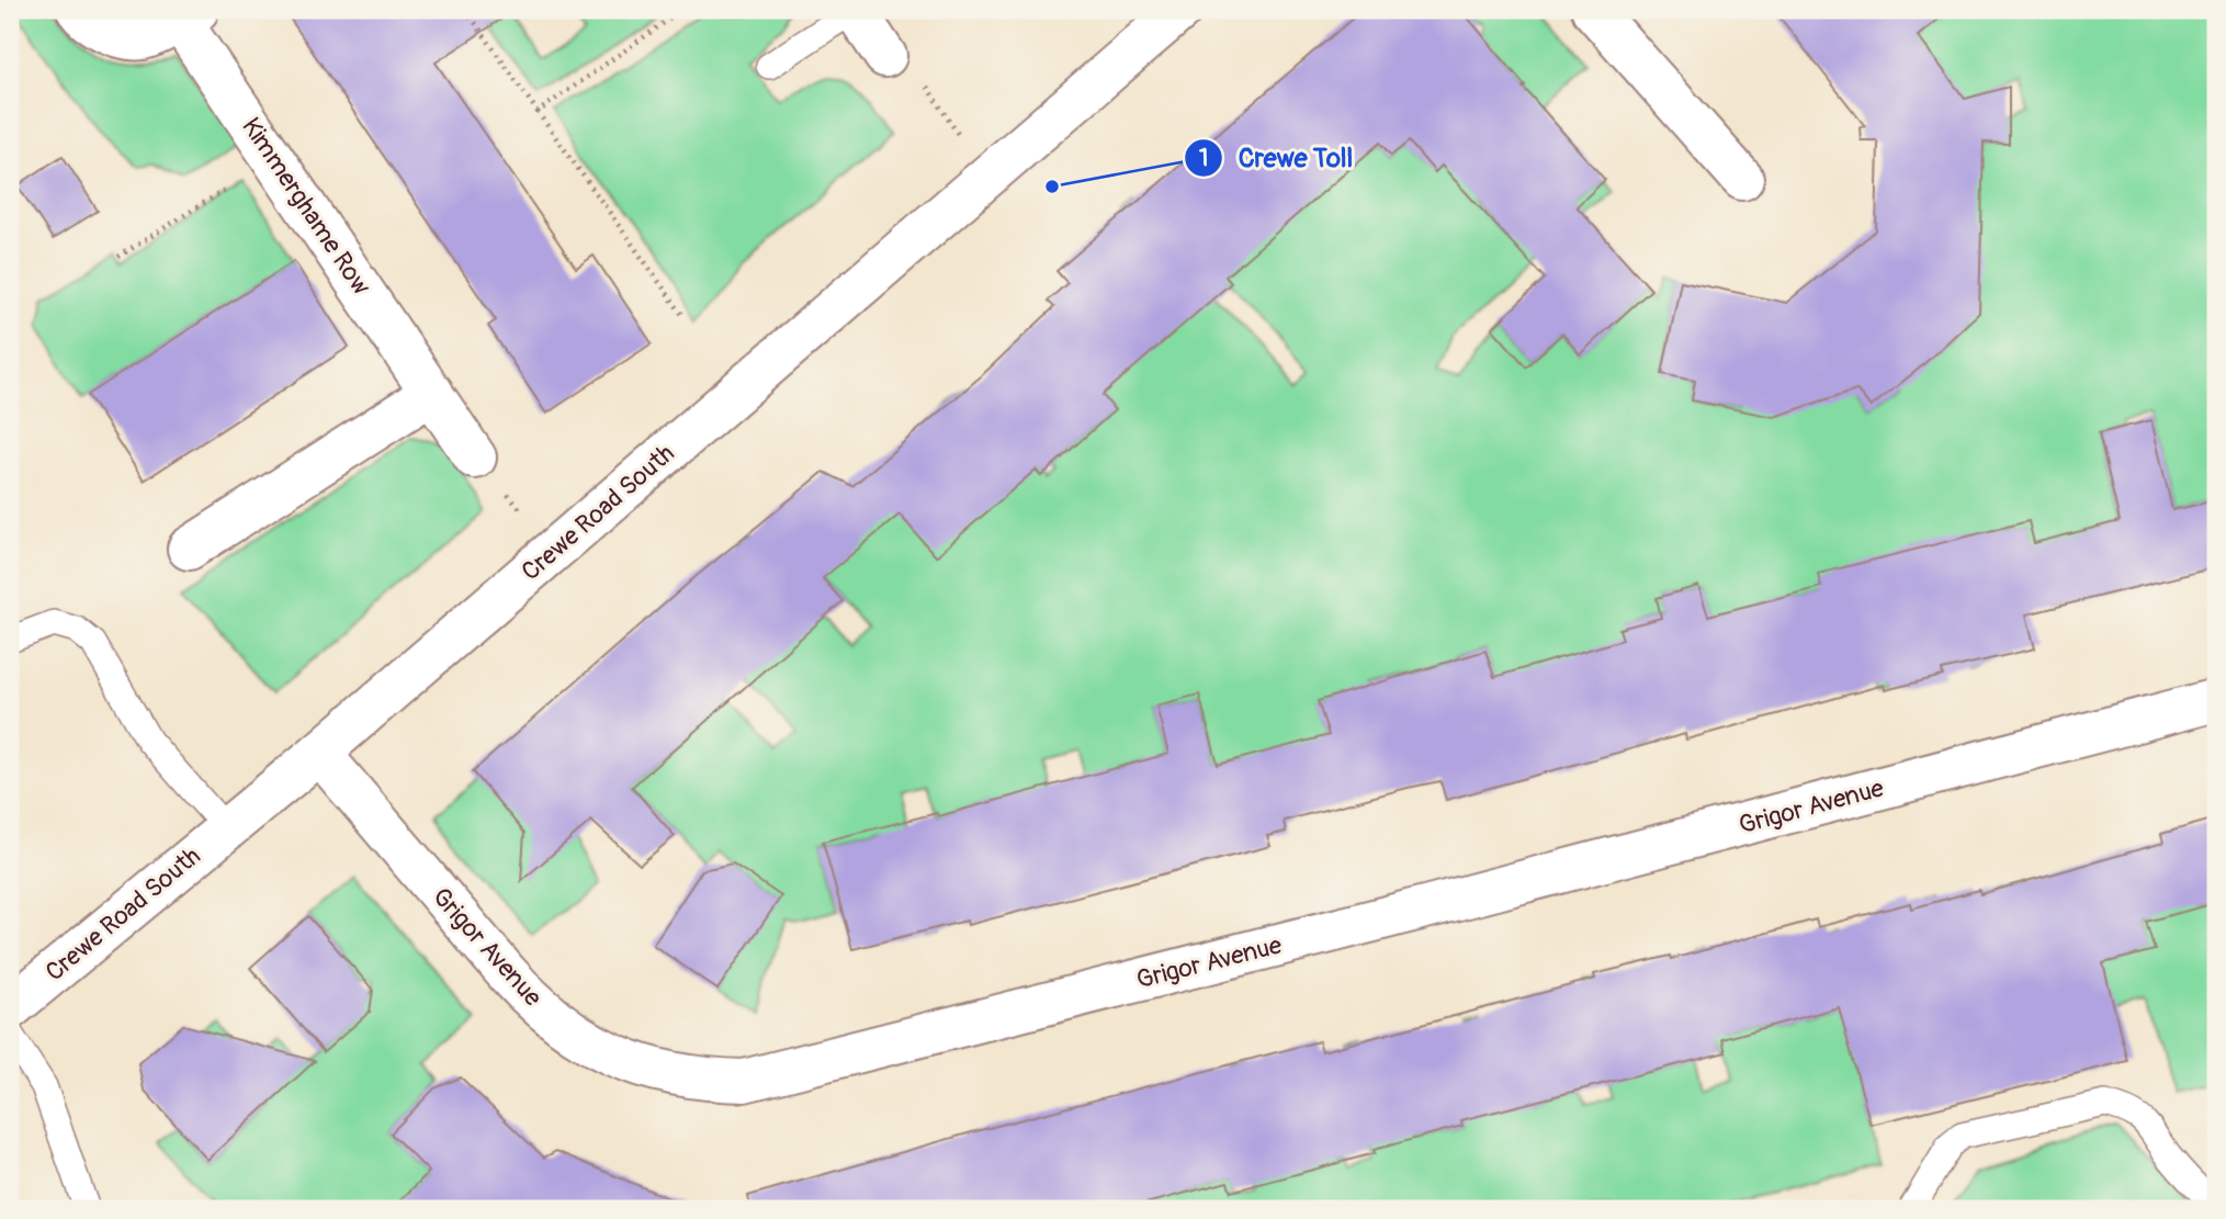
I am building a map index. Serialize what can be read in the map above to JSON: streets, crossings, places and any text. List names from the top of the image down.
{
  "streets": {
    "street": ["Kimmerghame Row", "Crewe Road South", "Grigor Avenue"]
  },
  "crossings": [
    ["Crewe Road South", "Grigor Avenue"]
  ],
  "places": ["Crewe Toll"]
}
